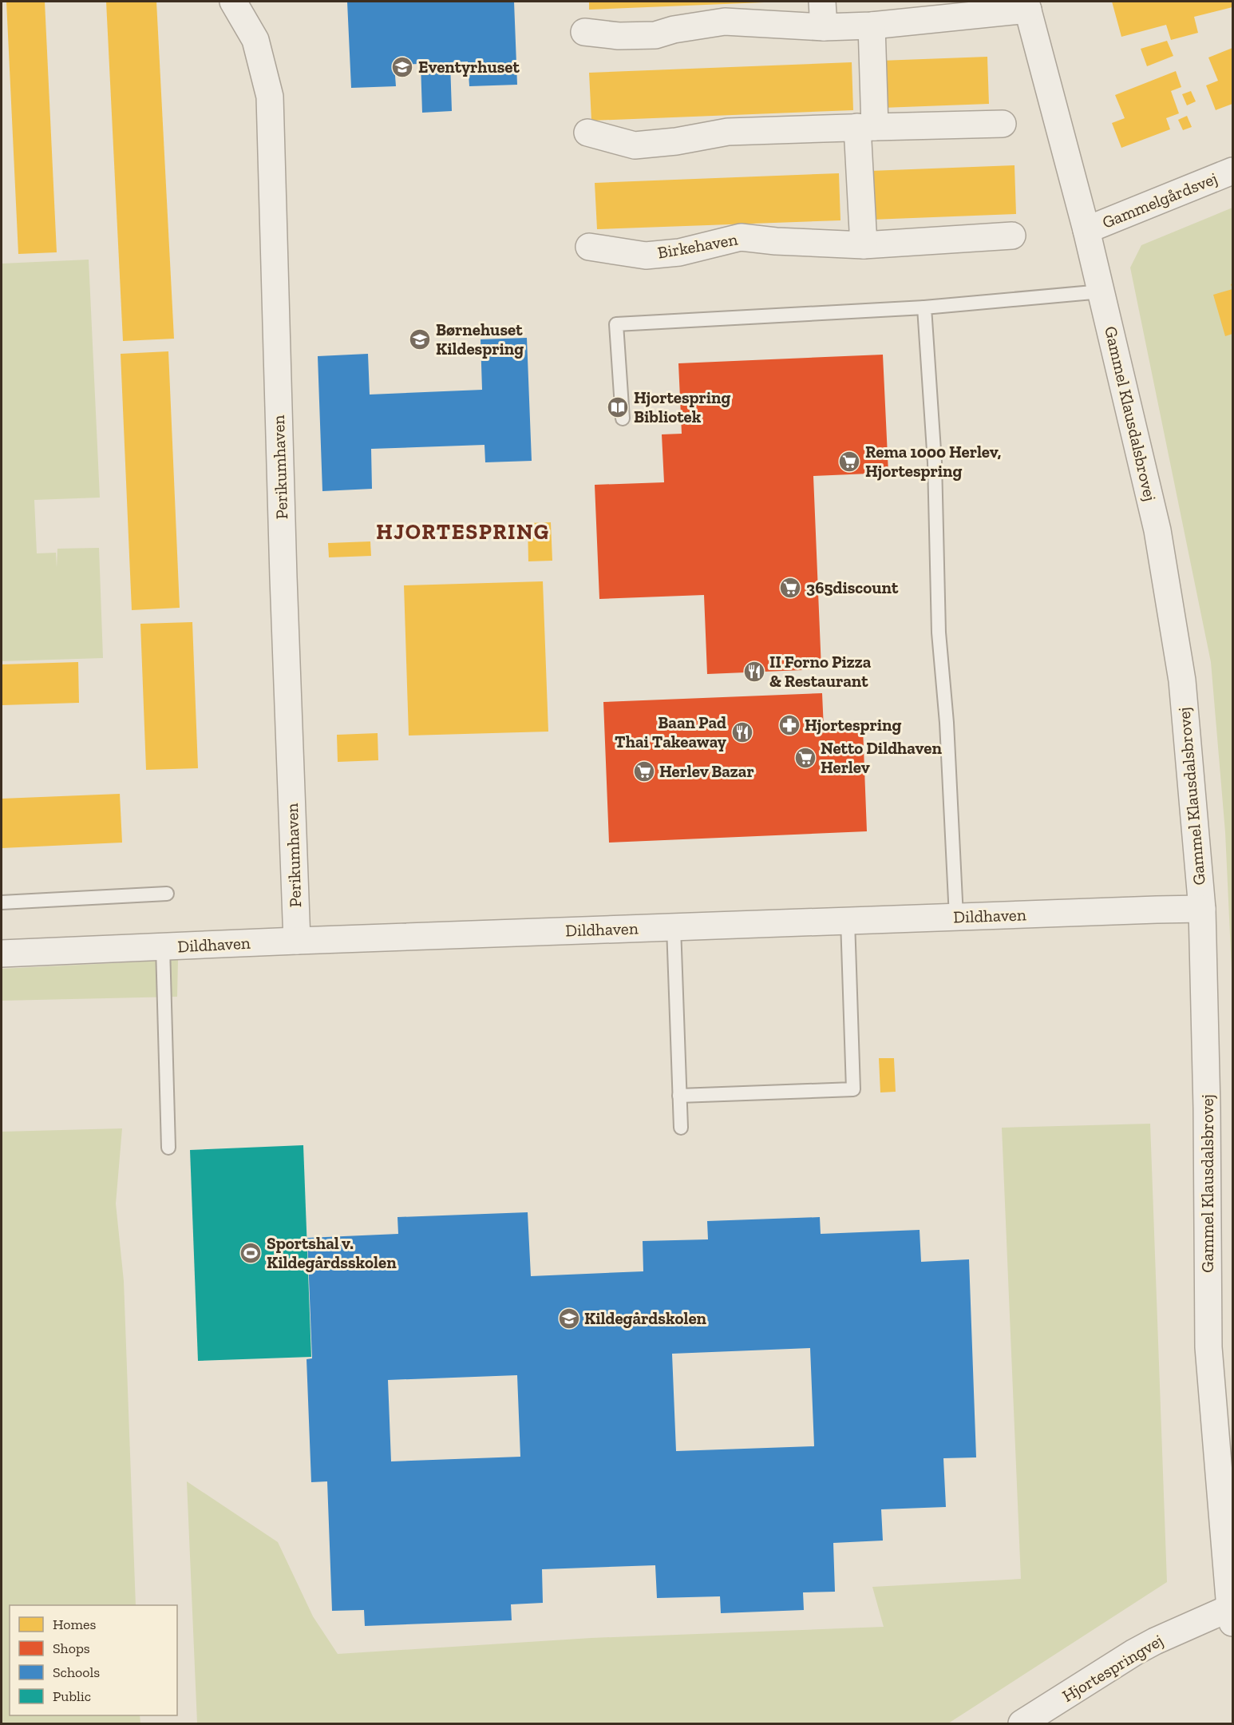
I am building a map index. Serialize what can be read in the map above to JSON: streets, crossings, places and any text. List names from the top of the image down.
{
  "streets": {
    "street": [
      "Gammelgårdsvej",
      "Birkehaven",
      "Gammel Klausdalsbrovej",
      "Perikumhaven",
      "Dildhaven",
      "Hjortespringvej"
    ]
  },
  "crossings": [
    ["Gammelgårdsvej", "Gammel Klausdalsbrovej"],
    ["Gammel Klausdalsbrovej", "Dildhaven"],
    ["Gammel Klausdalsbrovej", "Hjortespringvej"],
    ["Perikumhaven", "Dildhaven"]
  ],
  "districts": ["HJORTESPRING"],
  "places": {
    "school or university": ["Eventyrhuset", "Børnehuset Kildespring", "Kildegårdskolen"],
    "library": ["Hjortespring Bibliotek"],
    "supermarket": [
      "Rema 1000 Herlev, Hjortespring",
      "365discount",
      "Netto Dildhaven Herlev",
      "Herlev Bazar"
    ],
    "restaurant": ["II Forno Pizza & Restaurant", "Baan Pad Thai Takeaway"],
    "pharmacy": ["Hjortespring"],
    "sports": ["Sportshal v. Kildegårdsskolen"]
  },
  "legend": [
    "Homes",
    "Shops",
    "Schools",
    "Public"
  ]
}
